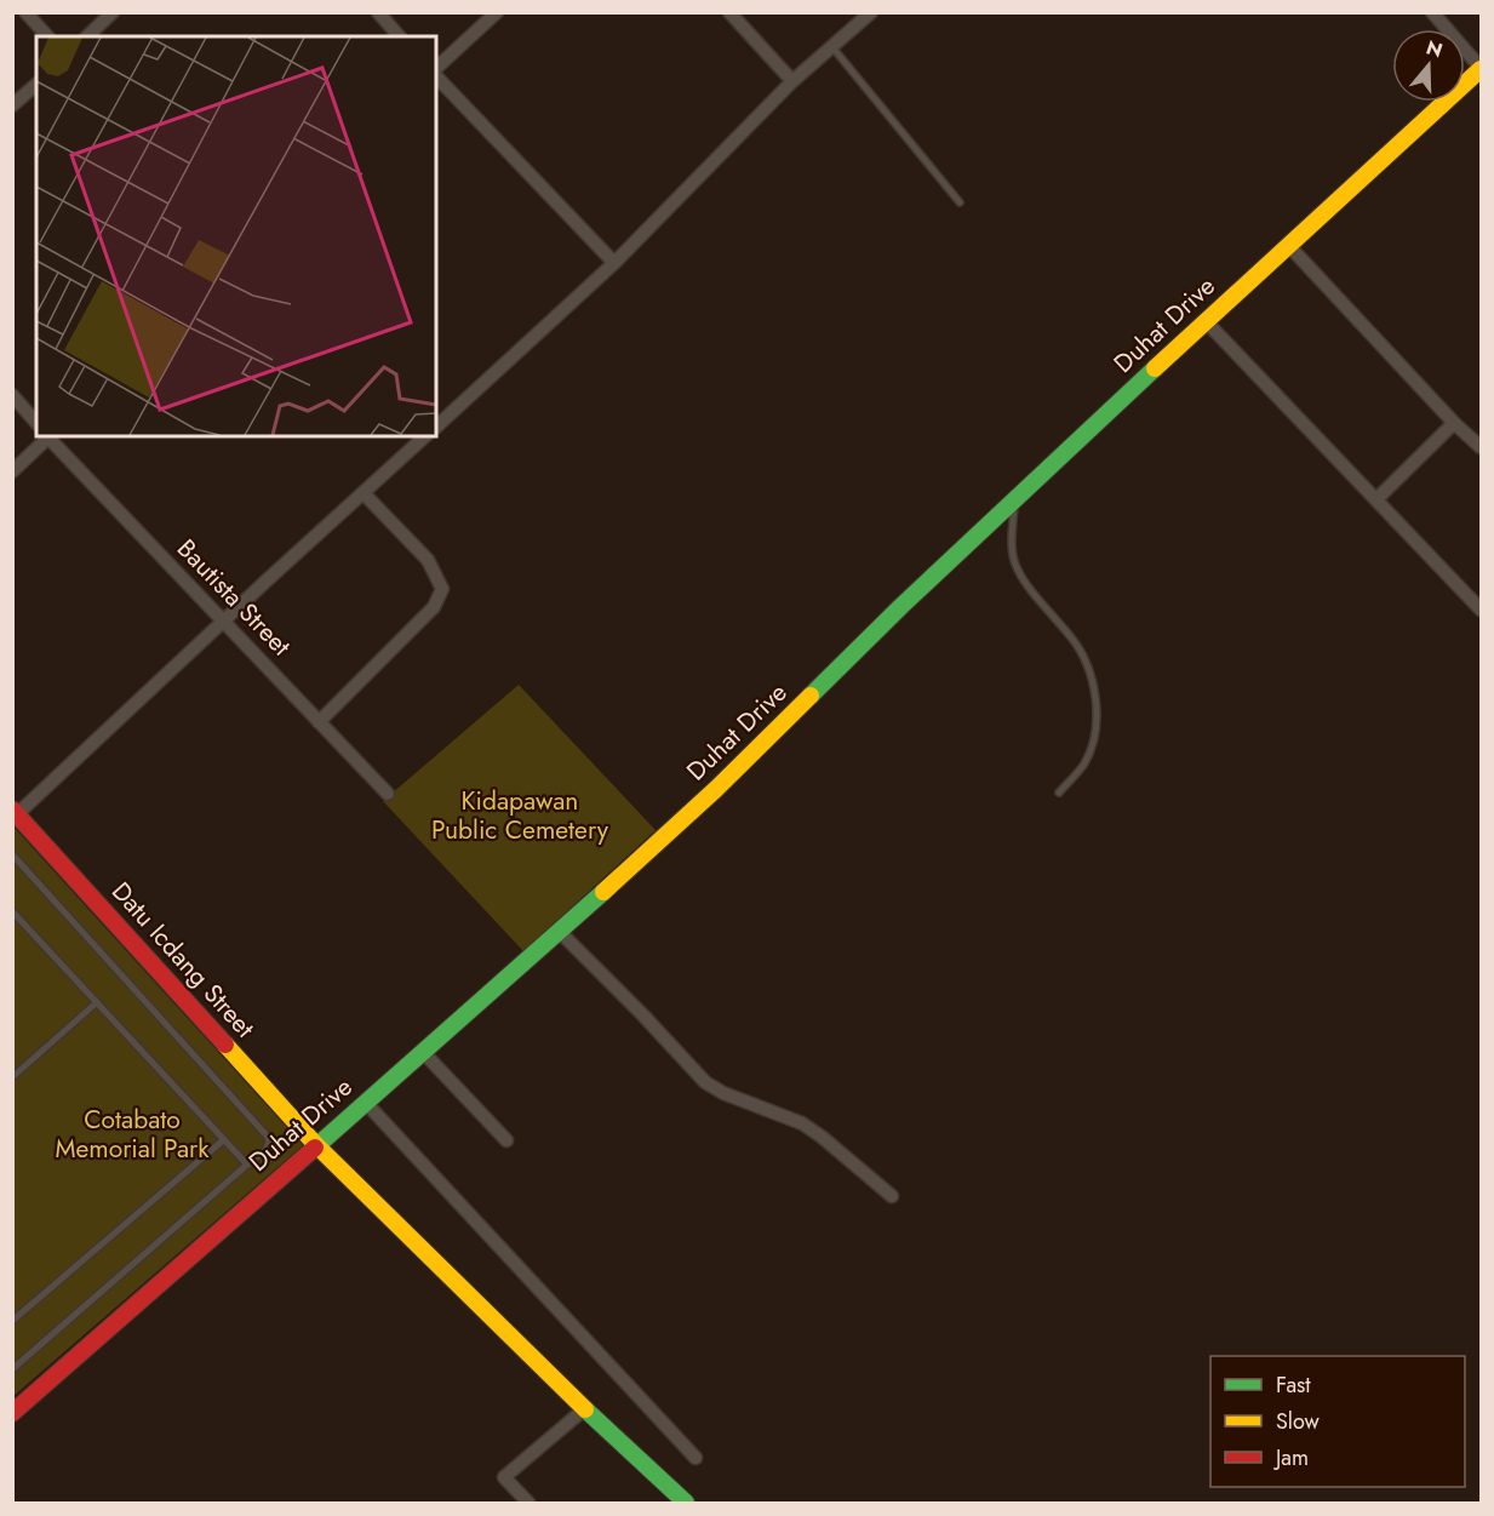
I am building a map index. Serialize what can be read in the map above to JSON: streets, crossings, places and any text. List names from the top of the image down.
{
  "streets": {
    "street": ["Duhat Drive", "Bautista Street", "Datu Icdang Street"]
  },
  "crossings": [
    ["Duhat Drive", "Datu Icdang Street"]
  ],
  "parks": ["Kidapawan Public Cemetery", "Cotabato Memorial Park"],
  "legend": ["Fast", "Slow", "Jam"],
  "north": "top"
}
